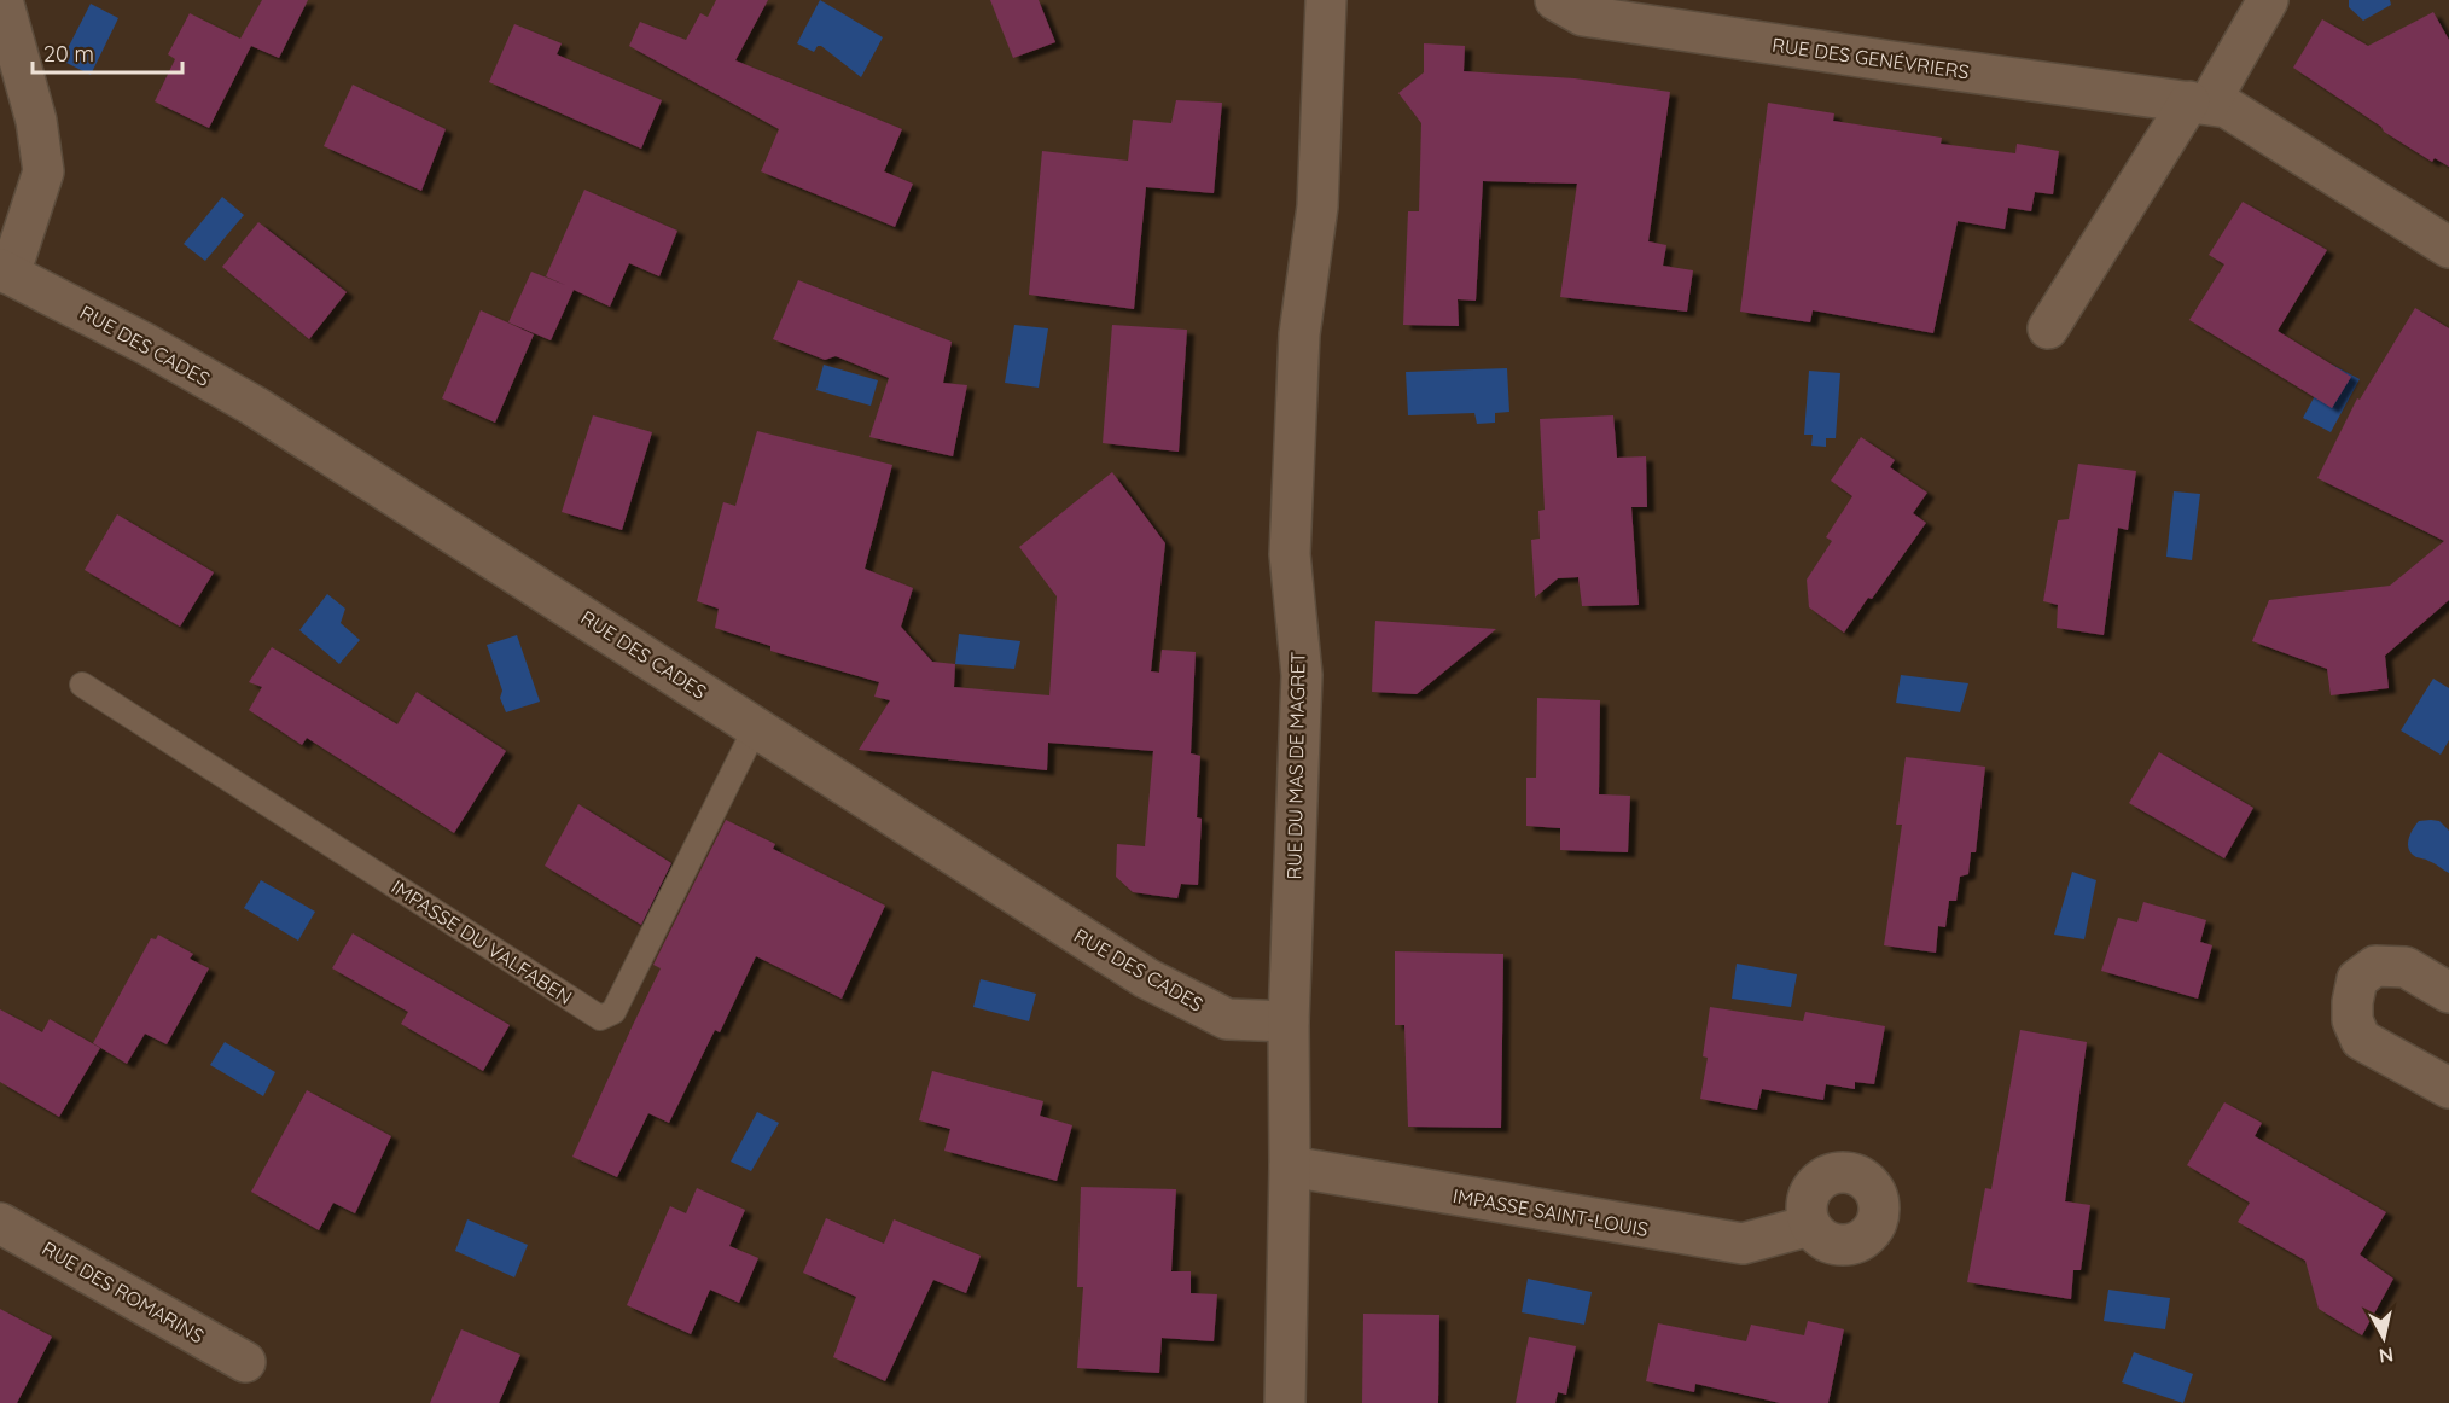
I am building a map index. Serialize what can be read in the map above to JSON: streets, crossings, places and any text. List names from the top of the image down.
{
  "streets": {
    "street": [
      "RUE DES GENÉVRIERS",
      "RUE DES CADES",
      "RUE DU MAS DE MAGRET",
      "IMPASSE SAINT-LOUIS",
      "RUE DES ROMARINS"
    ],
    "lane": ["IMPASSE DU VALFABEN"]
  },
  "crossings": [
    ["RUE DES CADES", "RUE DU MAS DE MAGRET"],
    ["RUE DES CADES", "IMPASSE DU VALFABEN"],
    ["RUE DU MAS DE MAGRET", "IMPASSE SAINT-LOUIS"]
  ],
  "scale_bar": "20 m",
  "north": "bottom"
}
